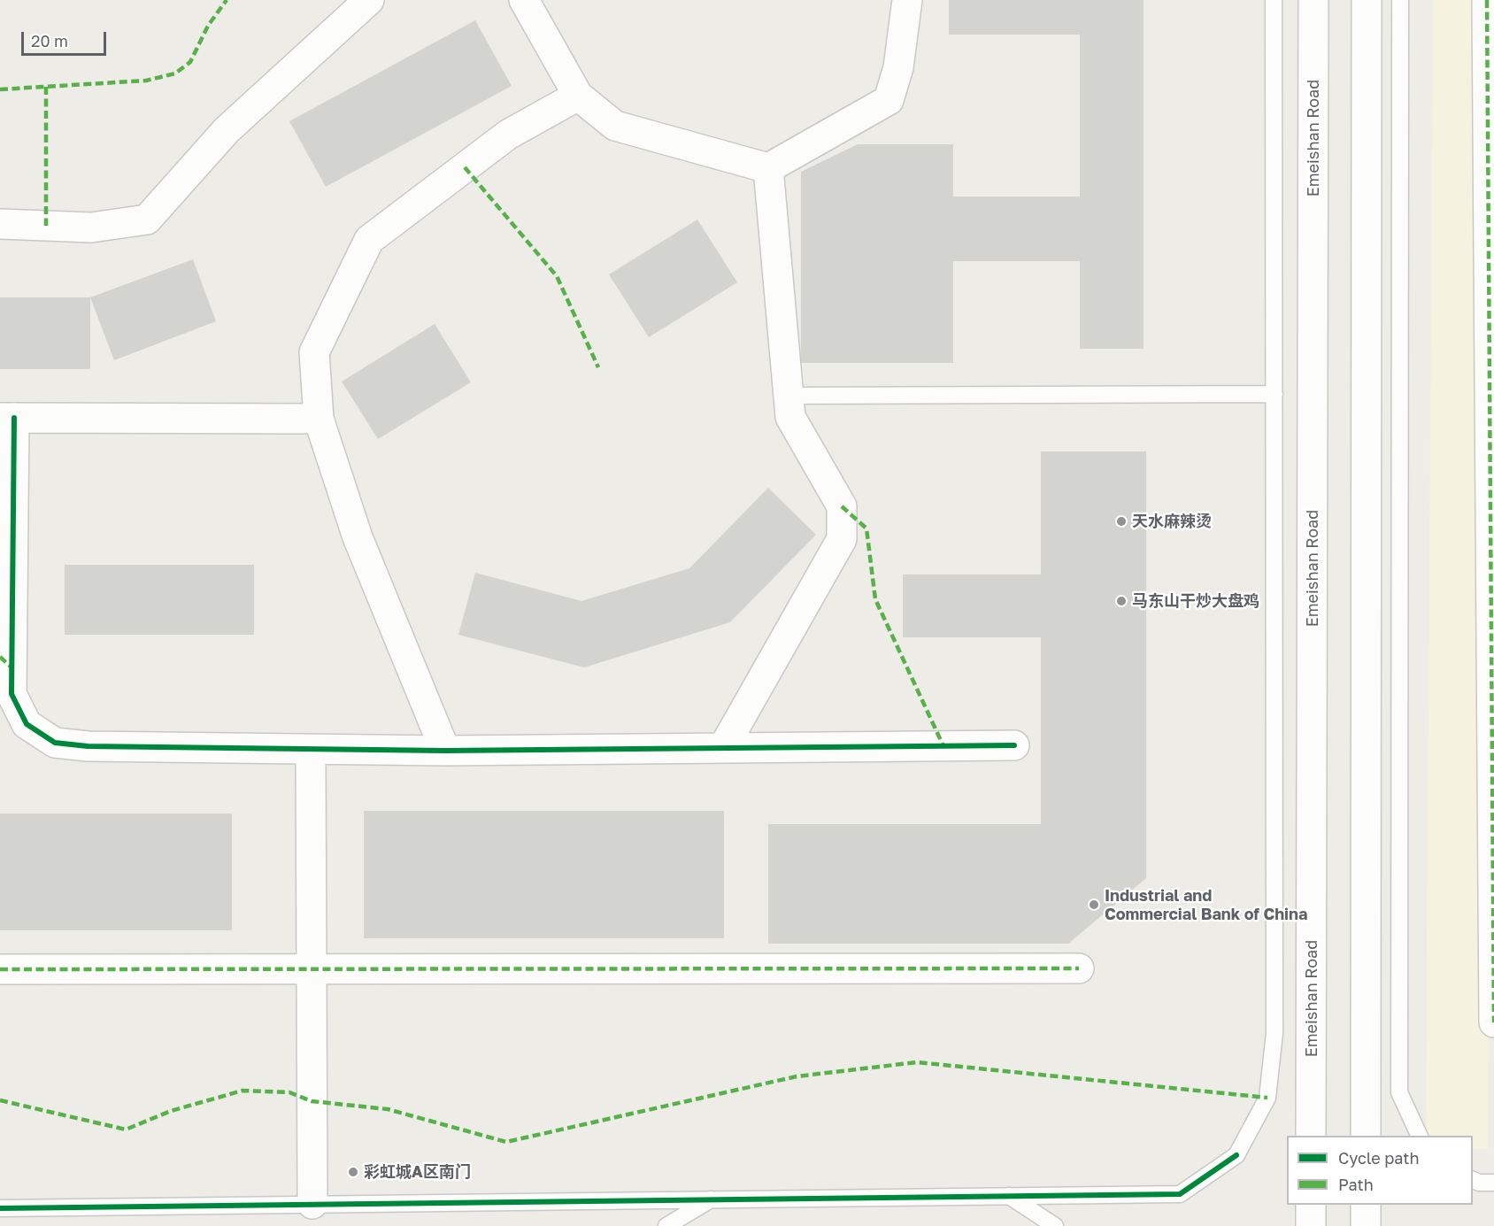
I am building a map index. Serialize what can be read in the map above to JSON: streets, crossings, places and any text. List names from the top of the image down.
{
  "streets": {
    "street": ["Emeishan Road"]
  },
  "places": [
    "天水麻辣烫",
    "马东山干炒大盘鸡",
    "Industrial and Commercial Bank of China",
    "彩虹城A区南门"
  ],
  "legend": ["Cycle path", "Path"],
  "scale_bar": "20 m"
}
